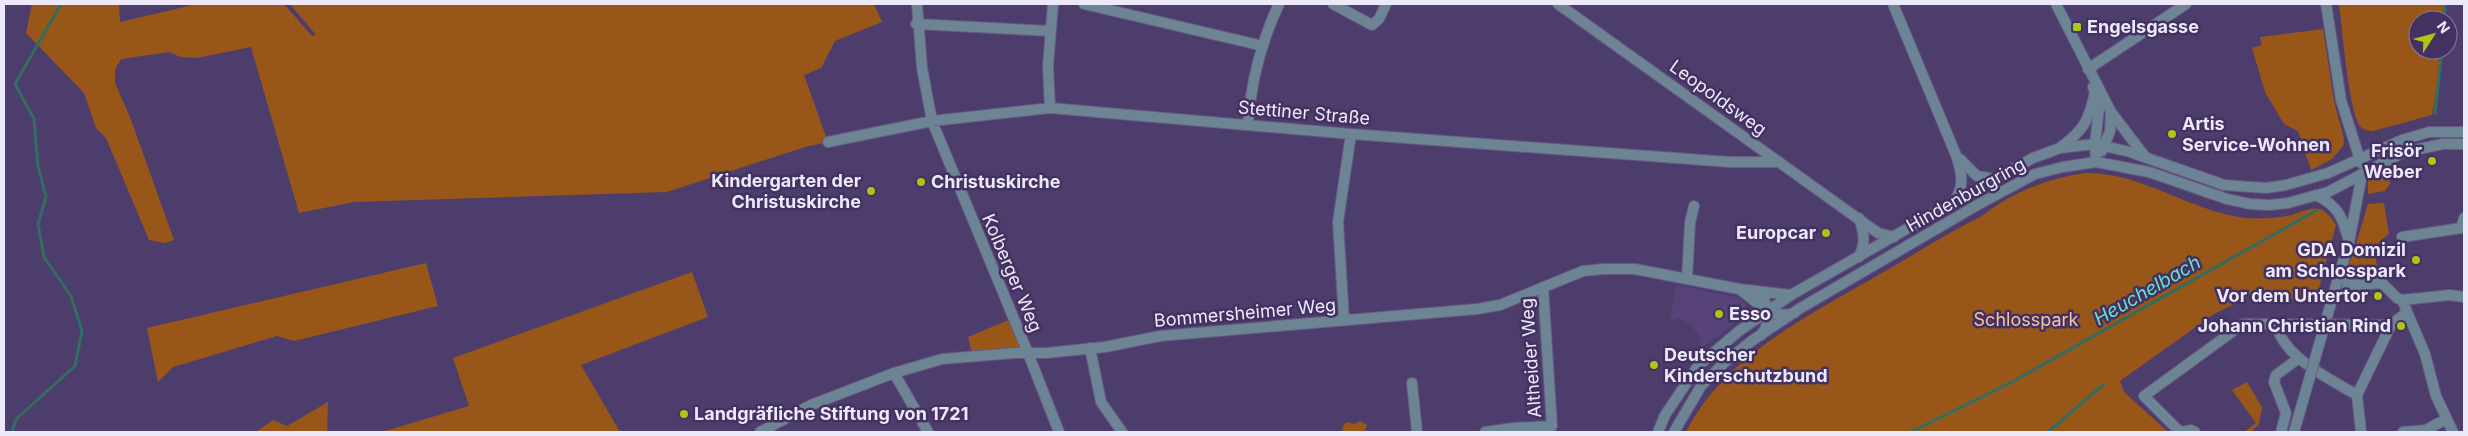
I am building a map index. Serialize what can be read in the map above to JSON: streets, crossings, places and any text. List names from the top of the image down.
{
  "streets": {
    "street": [
      "Leopoldsweg",
      "Stettiner Straße",
      "Hindenburgring",
      "Kolberger Weg",
      "Bommersheimer Weg",
      "Altheider Weg"
    ]
  },
  "crossings": [
    ["Leopoldsweg", "Stettiner Straße"],
    ["Leopoldsweg", "Hindenburgring"],
    ["Stettiner Straße", "Kolberger Weg"],
    ["Hindenburgring", "Bommersheimer Weg"],
    ["Kolberger Weg", "Bommersheimer Weg"],
    ["Bommersheimer Weg", "Altheider Weg"]
  ],
  "water": ["Heuchelbach"],
  "parks": ["Schlosspark"],
  "places": {
    "transit": ["Engelsgasse"],
    "other": [
      "Artis Service-Wohnen",
      "Frisör Weber",
      "Christuskirche",
      "Kindergarten der Christuskirche",
      "Europcar",
      "GDA Domizil am Schlosspark",
      "Vor dem Untertor",
      "Esso",
      "Johann Christian Rind",
      "Deutscher Kinderschutzbund",
      "Landgräfliche Stiftung von 1721"
    ]
  },
  "north": "top right"
}
